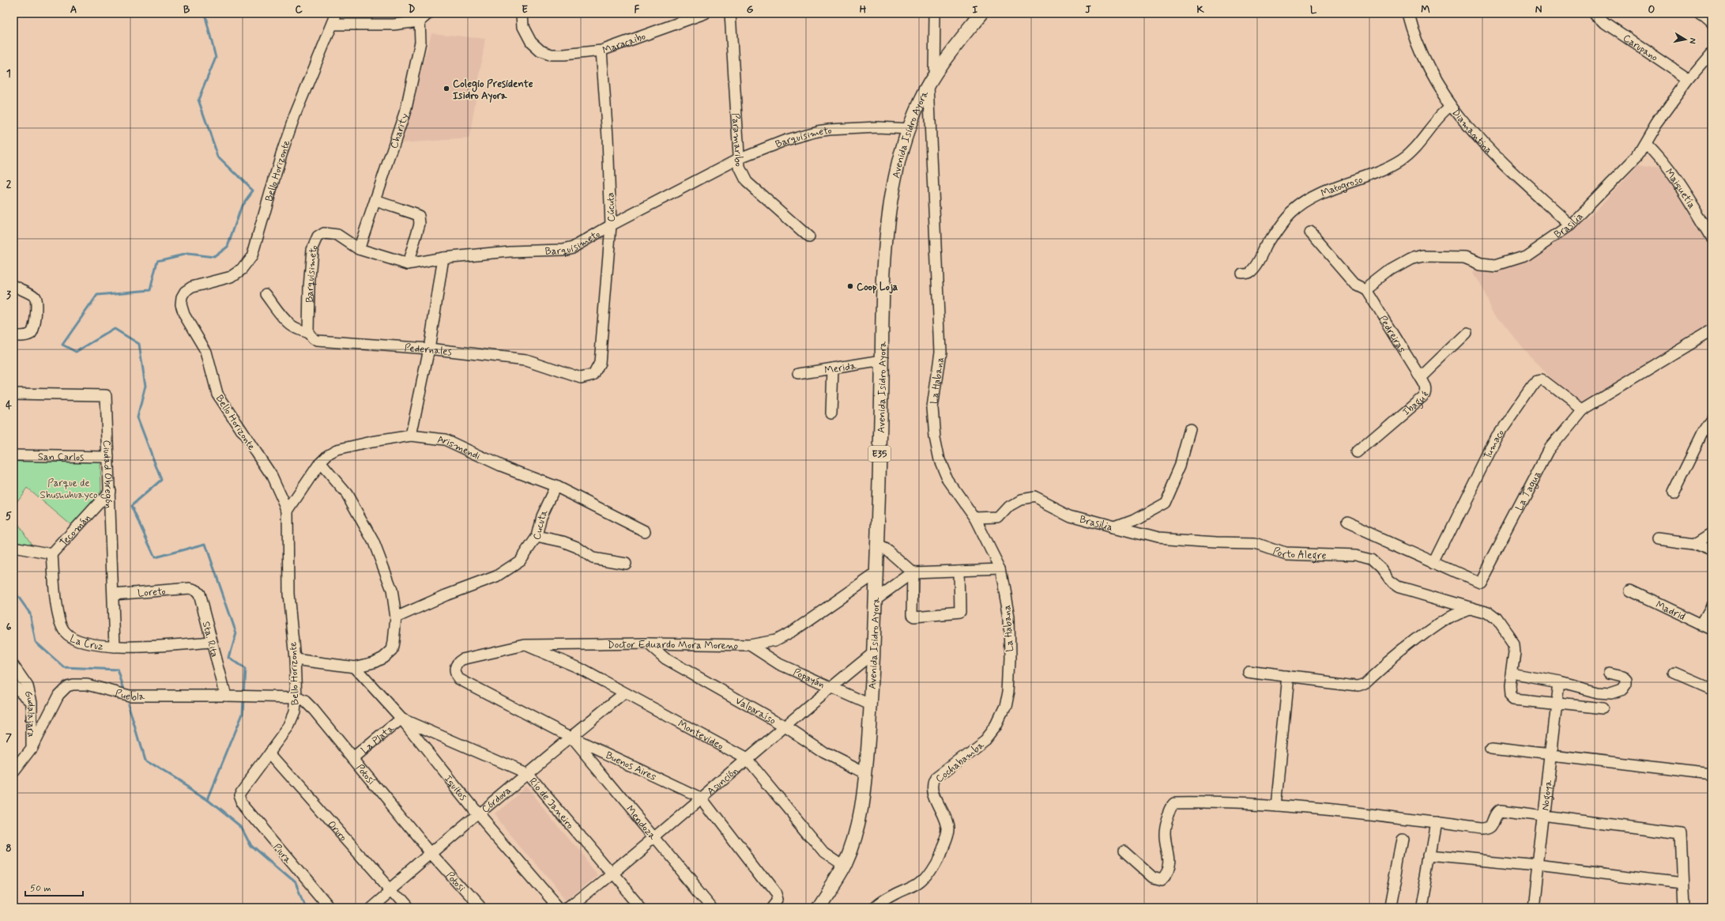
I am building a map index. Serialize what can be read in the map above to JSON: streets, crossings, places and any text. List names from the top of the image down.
{
  "streets": {
    "main road": ["Avenida Isidro Ayora", "E35"],
    "street": [
      "Maracaibo",
      "Carupano",
      "Diamantina",
      "Charity",
      "Barquisimeto",
      "Paramaribo",
      "Bello Horizonte",
      "Matogroso",
      "Maiquetía",
      "Cúcuta",
      "Brasilia",
      "Pedreiras",
      "Pedernales",
      "Merida",
      "La Habana",
      "Ibagué",
      "Tumaco",
      "Arismendi",
      "San Carlos",
      "Ciudad Obregón",
      "La Tagua",
      "Cucuta",
      "Tecomán",
      "Porto Alegre",
      "Loreto",
      "Madrid",
      "La Cruz",
      "Sta. Rita",
      "Doctor Eduardo Mora Moreno",
      "Popayán",
      "Puebla",
      "Valparaíso",
      "Gudalajara",
      "Montevideo",
      "La Plata",
      "Cochabamba",
      "Buenos Aires",
      "Potosí",
      "Asunción",
      "Iquitos",
      "Nogoya",
      "Córdova",
      "Río de Janeiro",
      "Mendoza",
      "Oruro",
      "Piura",
      "Potosi"
    ]
  },
  "crossings": [
    ["Maracaibo", "Cúcuta"],
    ["Carupano", "Brasilia"],
    ["Diamantina", "Matogroso"],
    ["Diamantina", "Brasilia"],
    ["Charity", "Barquisimeto"],
    ["Avenida Isidro Ayora", "Barquisimeto"],
    ["Avenida Isidro Ayora", "Merida"],
    ["Avenida Isidro Ayora", "La Habana"],
    ["Avenida Isidro Ayora", "Doctor Eduardo Mora Moreno"],
    ["Avenida Isidro Ayora", "Popayán"],
    ["Avenida Isidro Ayora", "Valparaíso"],
    ["Avenida Isidro Ayora", "Montevideo"],
    ["Avenida Isidro Ayora", "Asunción"],
    ["Barquisimeto", "Paramaribo"],
    ["Barquisimeto", "Cúcuta"],
    ["Barquisimeto", "Pedernales"],
    ["Bello Horizonte", "Arismendi"],
    ["Bello Horizonte", "Puebla"],
    ["Bello Horizonte", "Potosí"],
    ["Bello Horizonte", "Oruro"],
    ["Bello Horizonte", "Piura"],
    ["Maiquetía", "Brasilia"],
    ["Cúcuta", "Pedernales"],
    ["Brasilia", "Pedreiras"],
    ["Brasilia", "La Habana"],
    ["Brasilia", "Porto Alegre"],
    ["Pedreiras", "Ibagué"],
    ["La Habana", "Cochabamba"],
    ["Tumaco", "La Tagua"],
    ["Arismendi", "Cucuta"],
    ["San Carlos", "Ciudad Obregón"],
    ["Ciudad Obregón", "Tecomán"],
    ["Ciudad Obregón", "Loreto"],
    ["Ciudad Obregón", "La Cruz"],
    ["Tecomán", "La Cruz"],
    ["Porto Alegre", "Nogoya"],
    ["Loreto", "Sta. Rita"],
    ["La Cruz", "Sta. Rita"],
    ["Sta. Rita", "Puebla"],
    ["Doctor Eduardo Mora Moreno", "Popayán"],
    ["Doctor Eduardo Mora Moreno", "Valparaíso"],
    ["Doctor Eduardo Mora Moreno", "Montevideo"],
    ["Doctor Eduardo Mora Moreno", "Buenos Aires"],
    ["Popayán", "Asunción"],
    ["Puebla", "Gudalajara"],
    ["Puebla", "Potosí"],
    ["Valparaíso", "Asunción"],
    ["Montevideo", "Asunción"],
    ["Montevideo", "Córdova"],
    ["La Plata", "Potosí"],
    ["La Plata", "Iquitos"],
    ["La Plata", "Río de Janeiro"],
    ["Buenos Aires", "Asunción"],
    ["Buenos Aires", "Córdova"],
    ["Buenos Aires", "Mendoza"],
    ["Potosí", "Córdova"],
    ["Potosí", "Potosi"],
    ["Asunción", "Río de Janeiro"],
    ["Asunción", "Mendoza"],
    ["Iquitos", "Córdova"],
    ["Iquitos", "Río de Janeiro"],
    ["Córdova", "Río de Janeiro"],
    ["Córdova", "Mendoza"],
    ["Córdova", "Oruro"],
    ["Córdova", "Potosi"]
  ],
  "parks": ["Parque de Shushuhuayco"],
  "places": ["Colegio Presidente Isidro Ayora", "Coop Loja"],
  "scale_bar": "50 m",
  "north": "right",
  "grid": {
    "columns": [
      "A",
      "B",
      "C",
      "D",
      "E",
      "F",
      "G",
      "H",
      "I",
      "J",
      "K",
      "L",
      "M",
      "N",
      "O"
    ],
    "rows": [
      "1",
      "2",
      "3",
      "4",
      "5",
      "6",
      "7",
      "8"
    ]
  }
}
